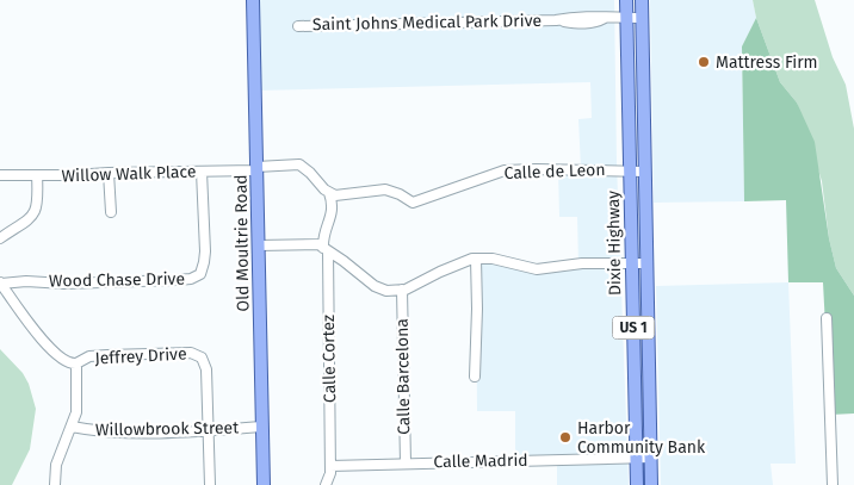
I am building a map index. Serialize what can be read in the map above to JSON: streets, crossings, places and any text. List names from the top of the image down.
{
  "streets": {
    "main road": ["Old Moultrie Road", "Dixie Highway", "US 1"],
    "street": [
      "Saint Johns Medical Park Drive",
      "Calle de Leon",
      "Willow Walk Place",
      "Wood Chase Drive",
      "Jeffrey Drive",
      "Calle Cortez",
      "Calle Barcelona",
      "Willowbrook Street",
      "Calle Madrid"
    ]
  },
  "crossings": [
    ["Saint Johns Medical Park Drive", "Dixie Highway"],
    ["Saint Johns Medical Park Drive", "US 1"],
    ["Calle de Leon", "Dixie Highway"],
    ["Calle de Leon", "US 1"],
    ["Willow Walk Place", "Old Moultrie Road"],
    ["Willow Walk Place", "Wood Chase Drive"],
    ["Old Moultrie Road", "Willowbrook Street"],
    ["Dixie Highway", "Calle Madrid"],
    ["US 1", "Calle Madrid"],
    ["Jeffrey Drive", "Willowbrook Street"],
    ["Calle Cortez", "Calle Madrid"],
    ["Calle Barcelona", "Calle Madrid"]
  ],
  "places": ["Mattress Firm", "Harbor Community Bank"]
}
